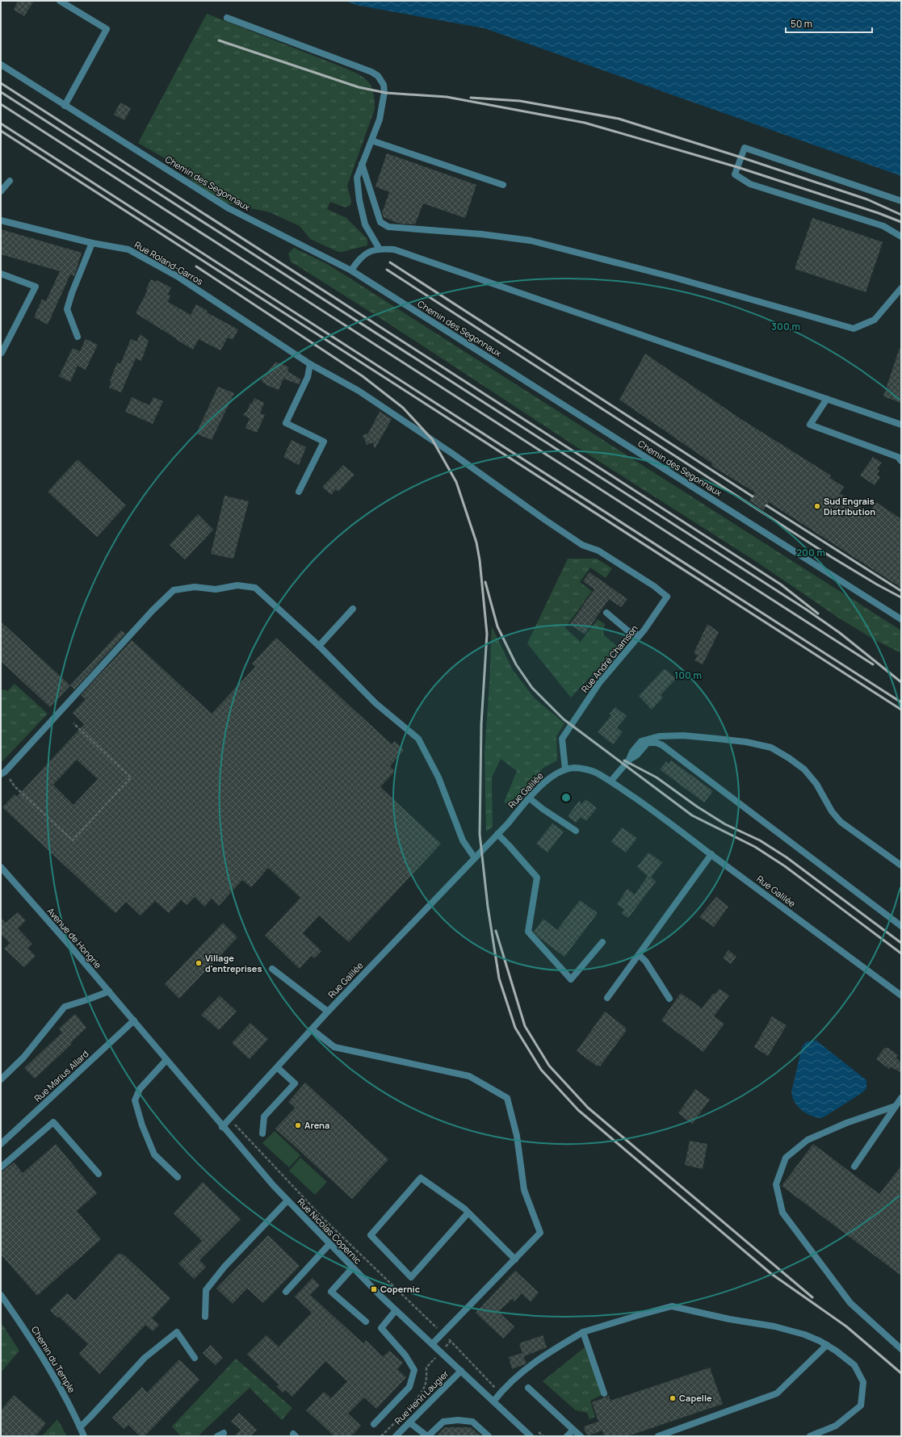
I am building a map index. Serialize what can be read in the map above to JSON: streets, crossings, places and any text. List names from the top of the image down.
{
  "streets": {
    "street": [
      "Chemin des Segonnaux",
      "Rue Roland-Garros",
      "Rue André Chamson",
      "Rue Galilée",
      "Avenue de Hongrie",
      "Rue Marius Allard",
      "Rue Nicolas Copernic",
      "Chemin du Temple",
      "Rue Henri Laugier"
    ]
  },
  "crossings": [
    ["Rue Roland-Garros", "Rue André Chamson"],
    ["Rue André Chamson", "Rue Galilée"],
    ["Rue Galilée", "Rue Nicolas Copernic"],
    ["Avenue de Hongrie", "Rue Marius Allard"],
    ["Avenue de Hongrie", "Rue Nicolas Copernic"],
    ["Rue Marius Allard", "Rue Nicolas Copernic"],
    ["Rue Nicolas Copernic", "Rue Henri Laugier"]
  ],
  "places": {
    "other": [
      "Sud Engrais Distribution",
      "Village d'entreprises",
      "Arena",
      "Capelle"
    ],
    "transit": ["Copernic"]
  },
  "scale_bar": "50 m",
  "rings": ["300 m", "200 m", "100 m"]
}
